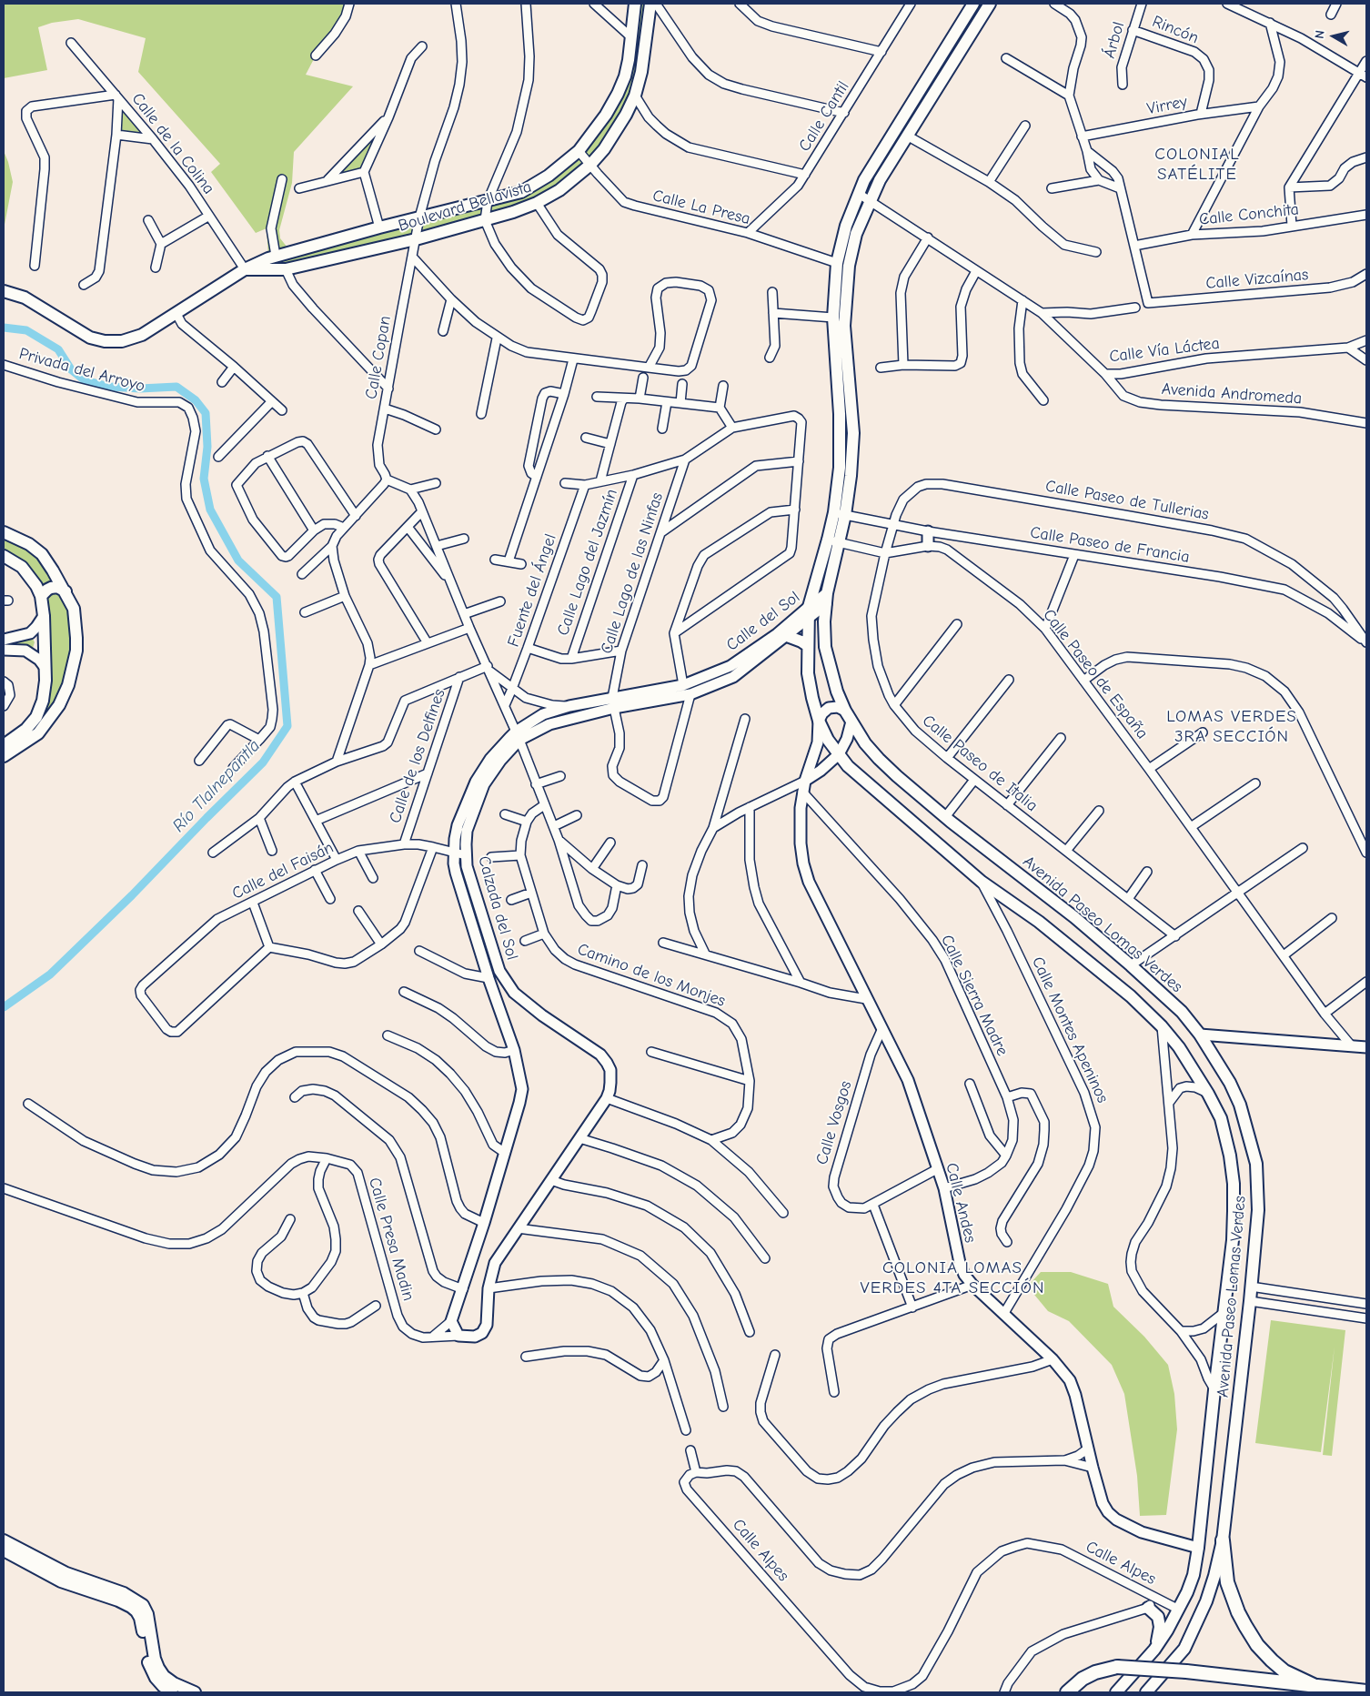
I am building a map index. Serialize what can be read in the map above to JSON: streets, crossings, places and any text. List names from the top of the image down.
{
  "streets": {
    "main road": ["Boulevard Bellavista", "Avenida Paseo Lomas Verdes"],
    "street": [
      "Rincón",
      "Árbol",
      "Virrey",
      "Calle Cantil",
      "Calle de la Colina",
      "Calle La Presa",
      "Calle Conchita",
      "Calle Vizcaínas",
      "Calle Vía Láctea",
      "Calle Copan",
      "Privada del Arroyo",
      "Avenida Andromeda",
      "Calle Paseo de Tullerias",
      "Calle Paseo de Francia",
      "Calle Lago del Jazmín",
      "Calle Lago de las Ninfas",
      "Fuente del Ángel",
      "Calle del Sol",
      "Calle Paseo de España",
      "Calle de los Delfines",
      "Calle Paseo de Italia",
      "Calle del Faisán",
      "Calzada del Sol",
      "Camino de los Monjes",
      "Calle Sierra Madre",
      "Calle Montes Apeninos",
      "Calle Vosgos",
      "Calle Andes",
      "Calle Presa Madin",
      "Calle Alpes"
    ]
  },
  "crossings": [
    ["Rincón", "Árbol"],
    ["Rincón", "Virrey"],
    ["Calle Cantil", "Calle La Presa"],
    ["Calle de la Colina", "Boulevard Bellavista"],
    ["Boulevard Bellavista", "Calle La Presa"],
    ["Boulevard Bellavista", "Calle Copan"],
    ["Calle Conchita", "Calle Vizcaínas"],
    ["Calle Vía Láctea", "Avenida Andromeda"],
    ["Calle Paseo de Tullerias", "Calle Paseo de Francia"],
    ["Calle Paseo de Tullerias", "Calle Paseo de España"],
    ["Calle Paseo de Tullerias", "Calle Paseo de Italia"],
    ["Calle Lago de las Ninfas", "Calle del Sol"],
    ["Calle Lago de las Ninfas", "Calzada del Sol"],
    ["Calle del Sol", "Calzada del Sol"],
    ["Calle del Sol", "Avenida Paseo Lomas Verdes"],
    ["Calle Paseo de España", "Calle Paseo de Italia"],
    ["Calle Paseo de España", "Avenida Paseo Lomas Verdes"],
    ["Calle de los Delfines", "Calle del Faisán"],
    ["Calle del Faisán", "Calzada del Sol"],
    ["Calzada del Sol", "Calle Presa Madin"],
    ["Avenida Paseo Lomas Verdes", "Calle Montes Apeninos"],
    ["Avenida Paseo Lomas Verdes", "Calle Andes"],
    ["Avenida Paseo Lomas Verdes", "Calle Alpes"],
    ["Calle Sierra Madre", "Calle Andes"],
    ["Calle Montes Apeninos", "Calle Andes"],
    ["Calle Vosgos", "Calle Andes"]
  ],
  "districts": ["COLONIAL SATÉLITE", "LOMAS VERDES 3RA SECCIÓN", "COLONIA LOMAS VERDES 4TA SECCIÓN"],
  "water": ["Río Tlalnepantla"],
  "north": "left"
}
